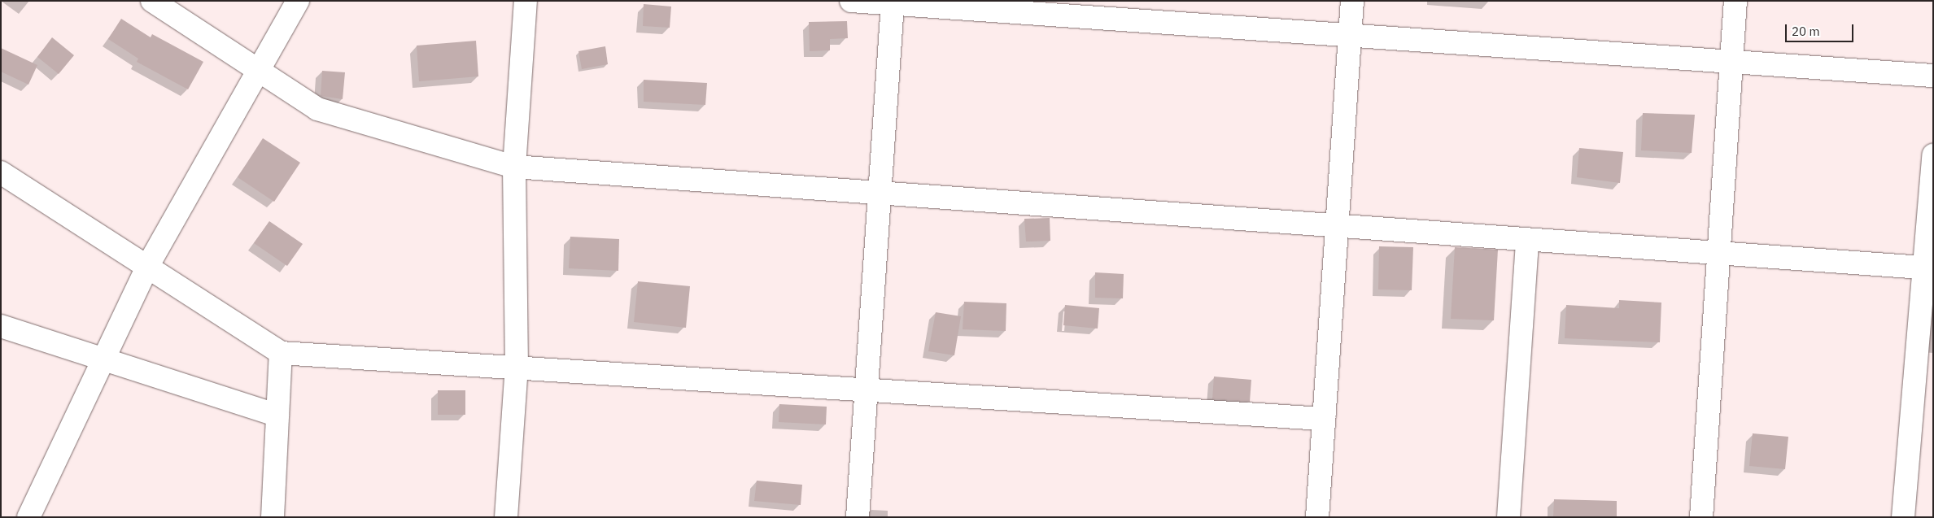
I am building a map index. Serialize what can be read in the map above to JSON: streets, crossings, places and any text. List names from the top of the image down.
{
  "scale_bar": "20 m"
}
